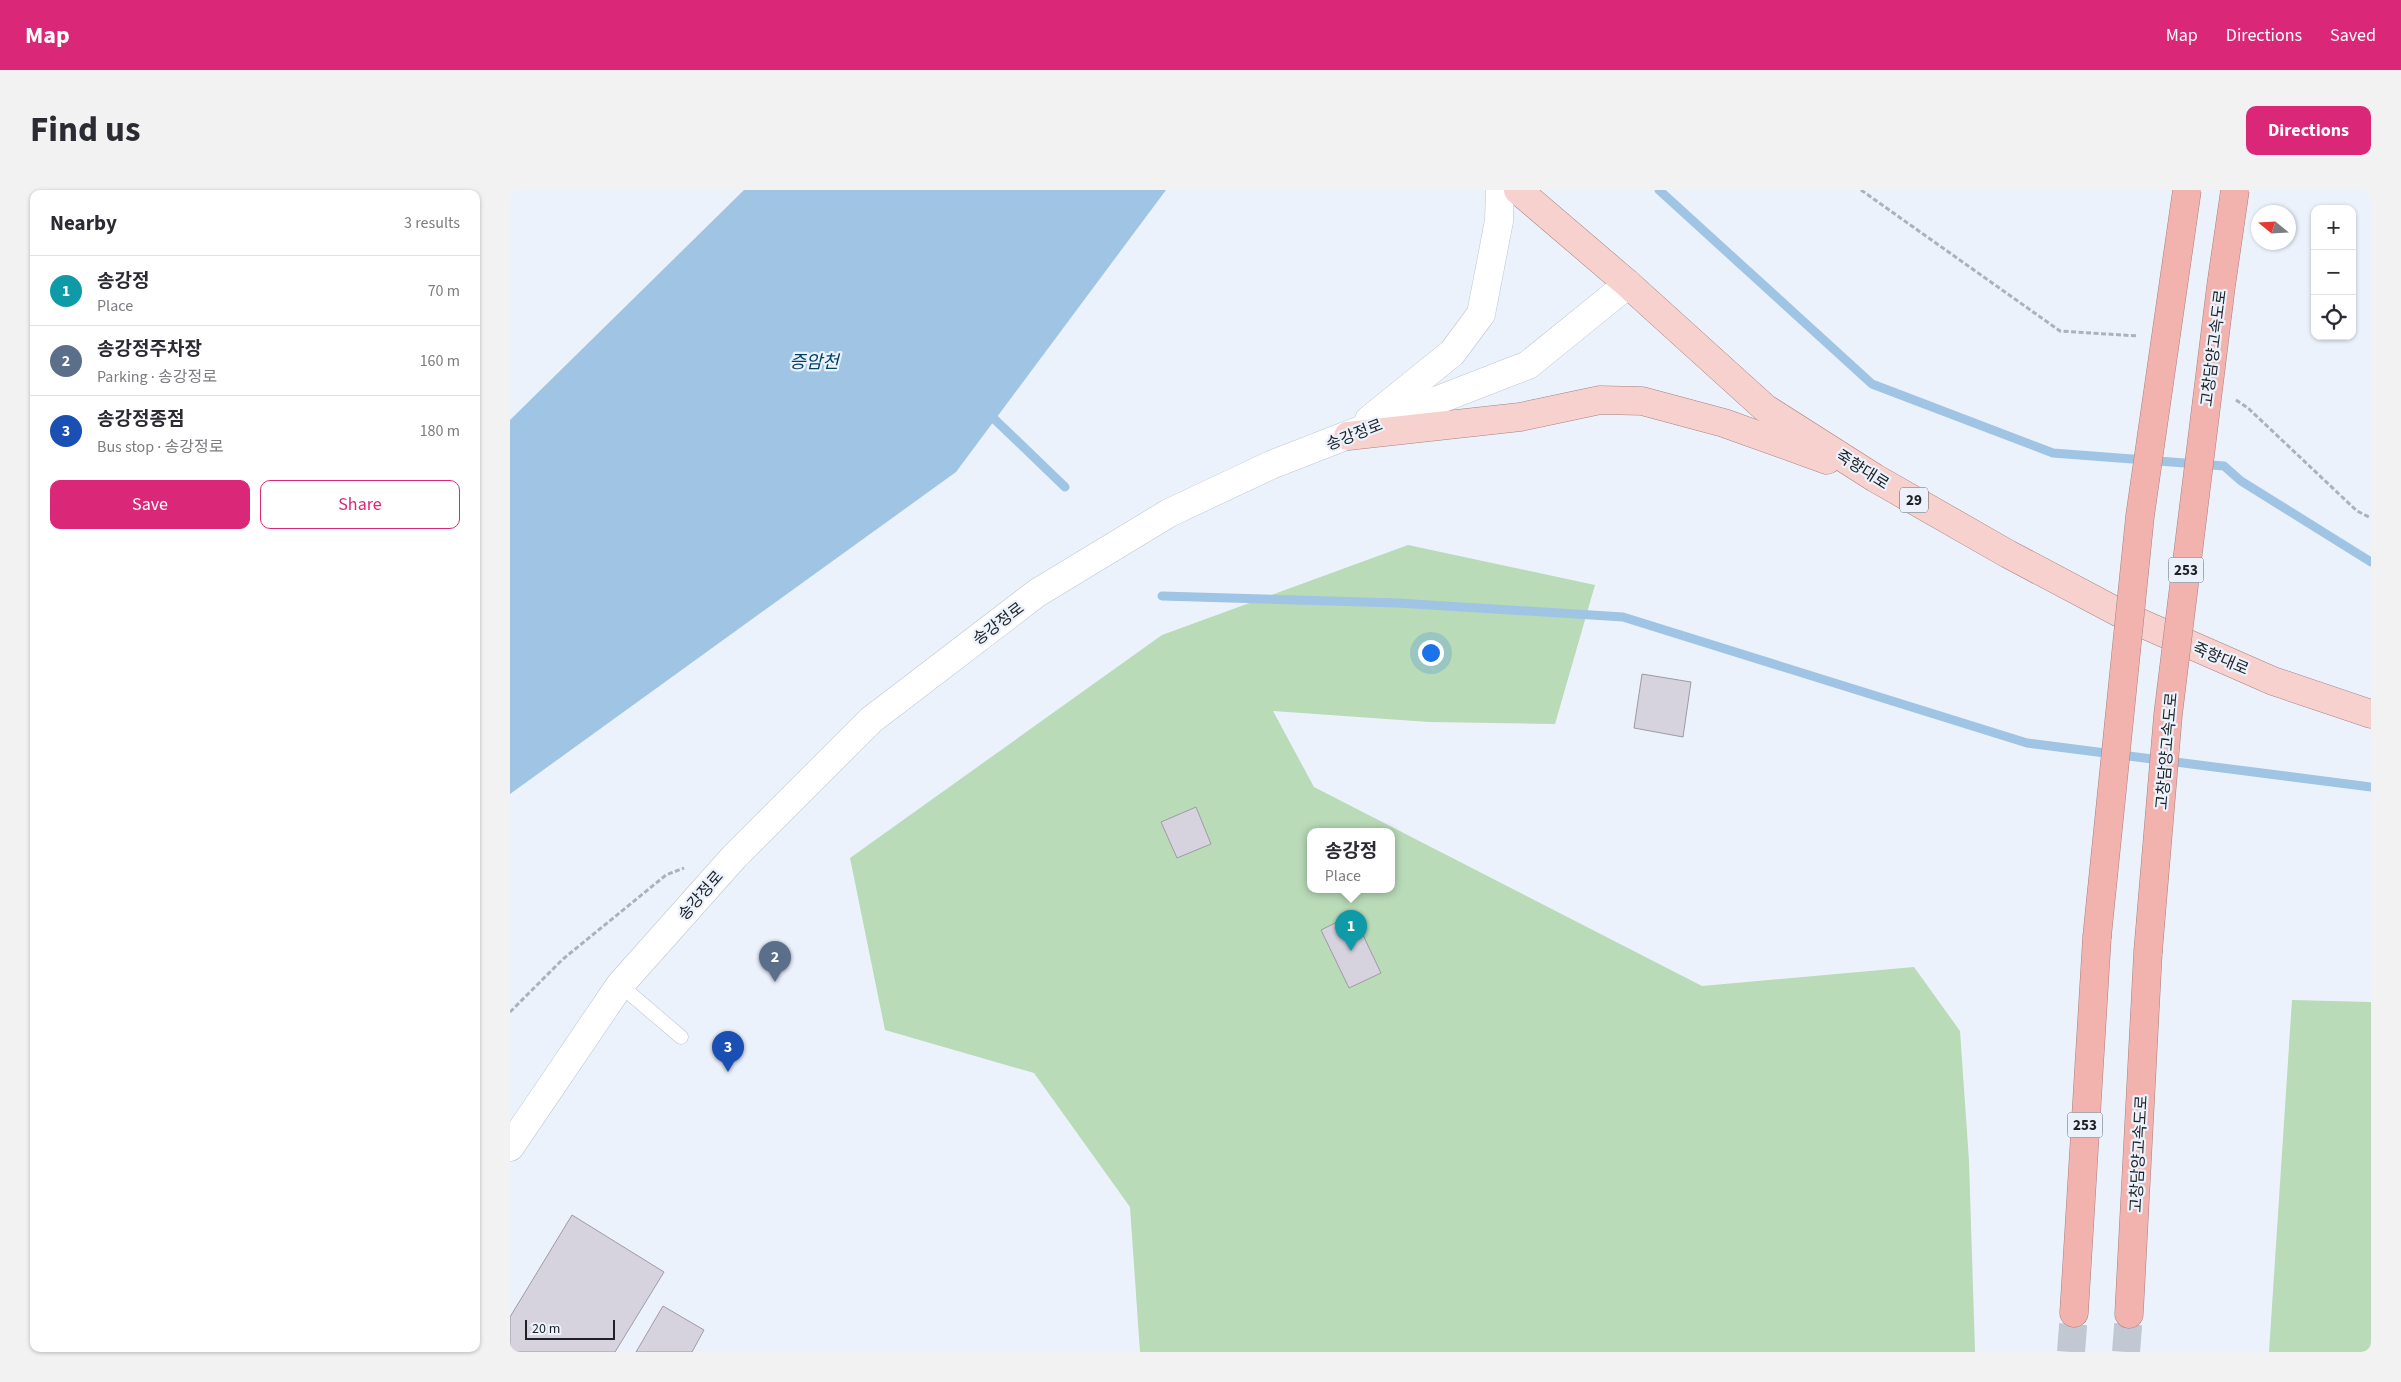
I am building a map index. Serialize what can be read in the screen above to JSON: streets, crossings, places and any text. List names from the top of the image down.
{
  "streets": {
    "highway": ["고창담양고속도로", "253"],
    "main road": ["송강정로", "죽향대로", "29"]
  },
  "crossings": [
    ["송강정로", "죽향대로"]
  ],
  "water": ["증암천"],
  "scale_bar": "20 m",
  "north": "left",
  "page": {
    "header": "Map",
    "nav": ["Map", "Directions", "Saved"],
    "title": "Find us",
    "buttons": [
      "Directions",
      ["Save", "Share"]
    ],
    "heading": ["Nearby", "3 results"],
    "map_buttons": ["+", "−"],
    "list": [
      {
        "mark": "1",
        "name": "송강정",
        "note": "Place",
        "value": "70 m"
      },
      {
        "mark": "2",
        "name": "송강정주차장",
        "note": "Parking · 송강정로",
        "value": "160 m"
      },
      {
        "mark": "3",
        "name": "송강정종점",
        "note": "Bus stop · 송강정로",
        "value": "180 m"
      }
    ],
    "popup": ["송강정", "Place"],
    "pins": ["1", "2", "3"],
    "scale": "20 m"
  }
}
